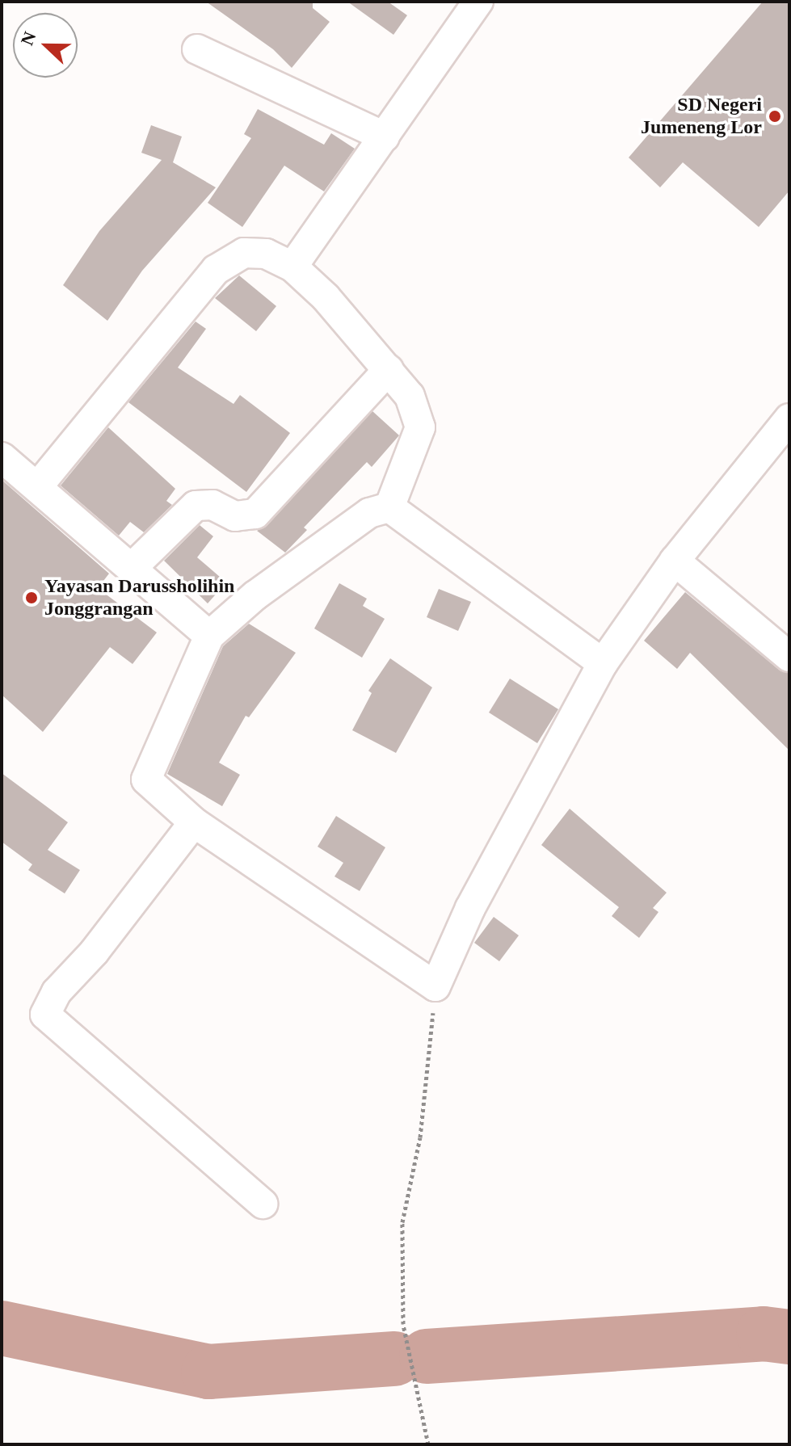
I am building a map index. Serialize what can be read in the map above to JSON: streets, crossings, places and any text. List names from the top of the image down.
{
  "places": ["SD Negeri Jumeneng Lor", "Yayasan Darussholihin Jonggrangan"],
  "north": "left"
}
